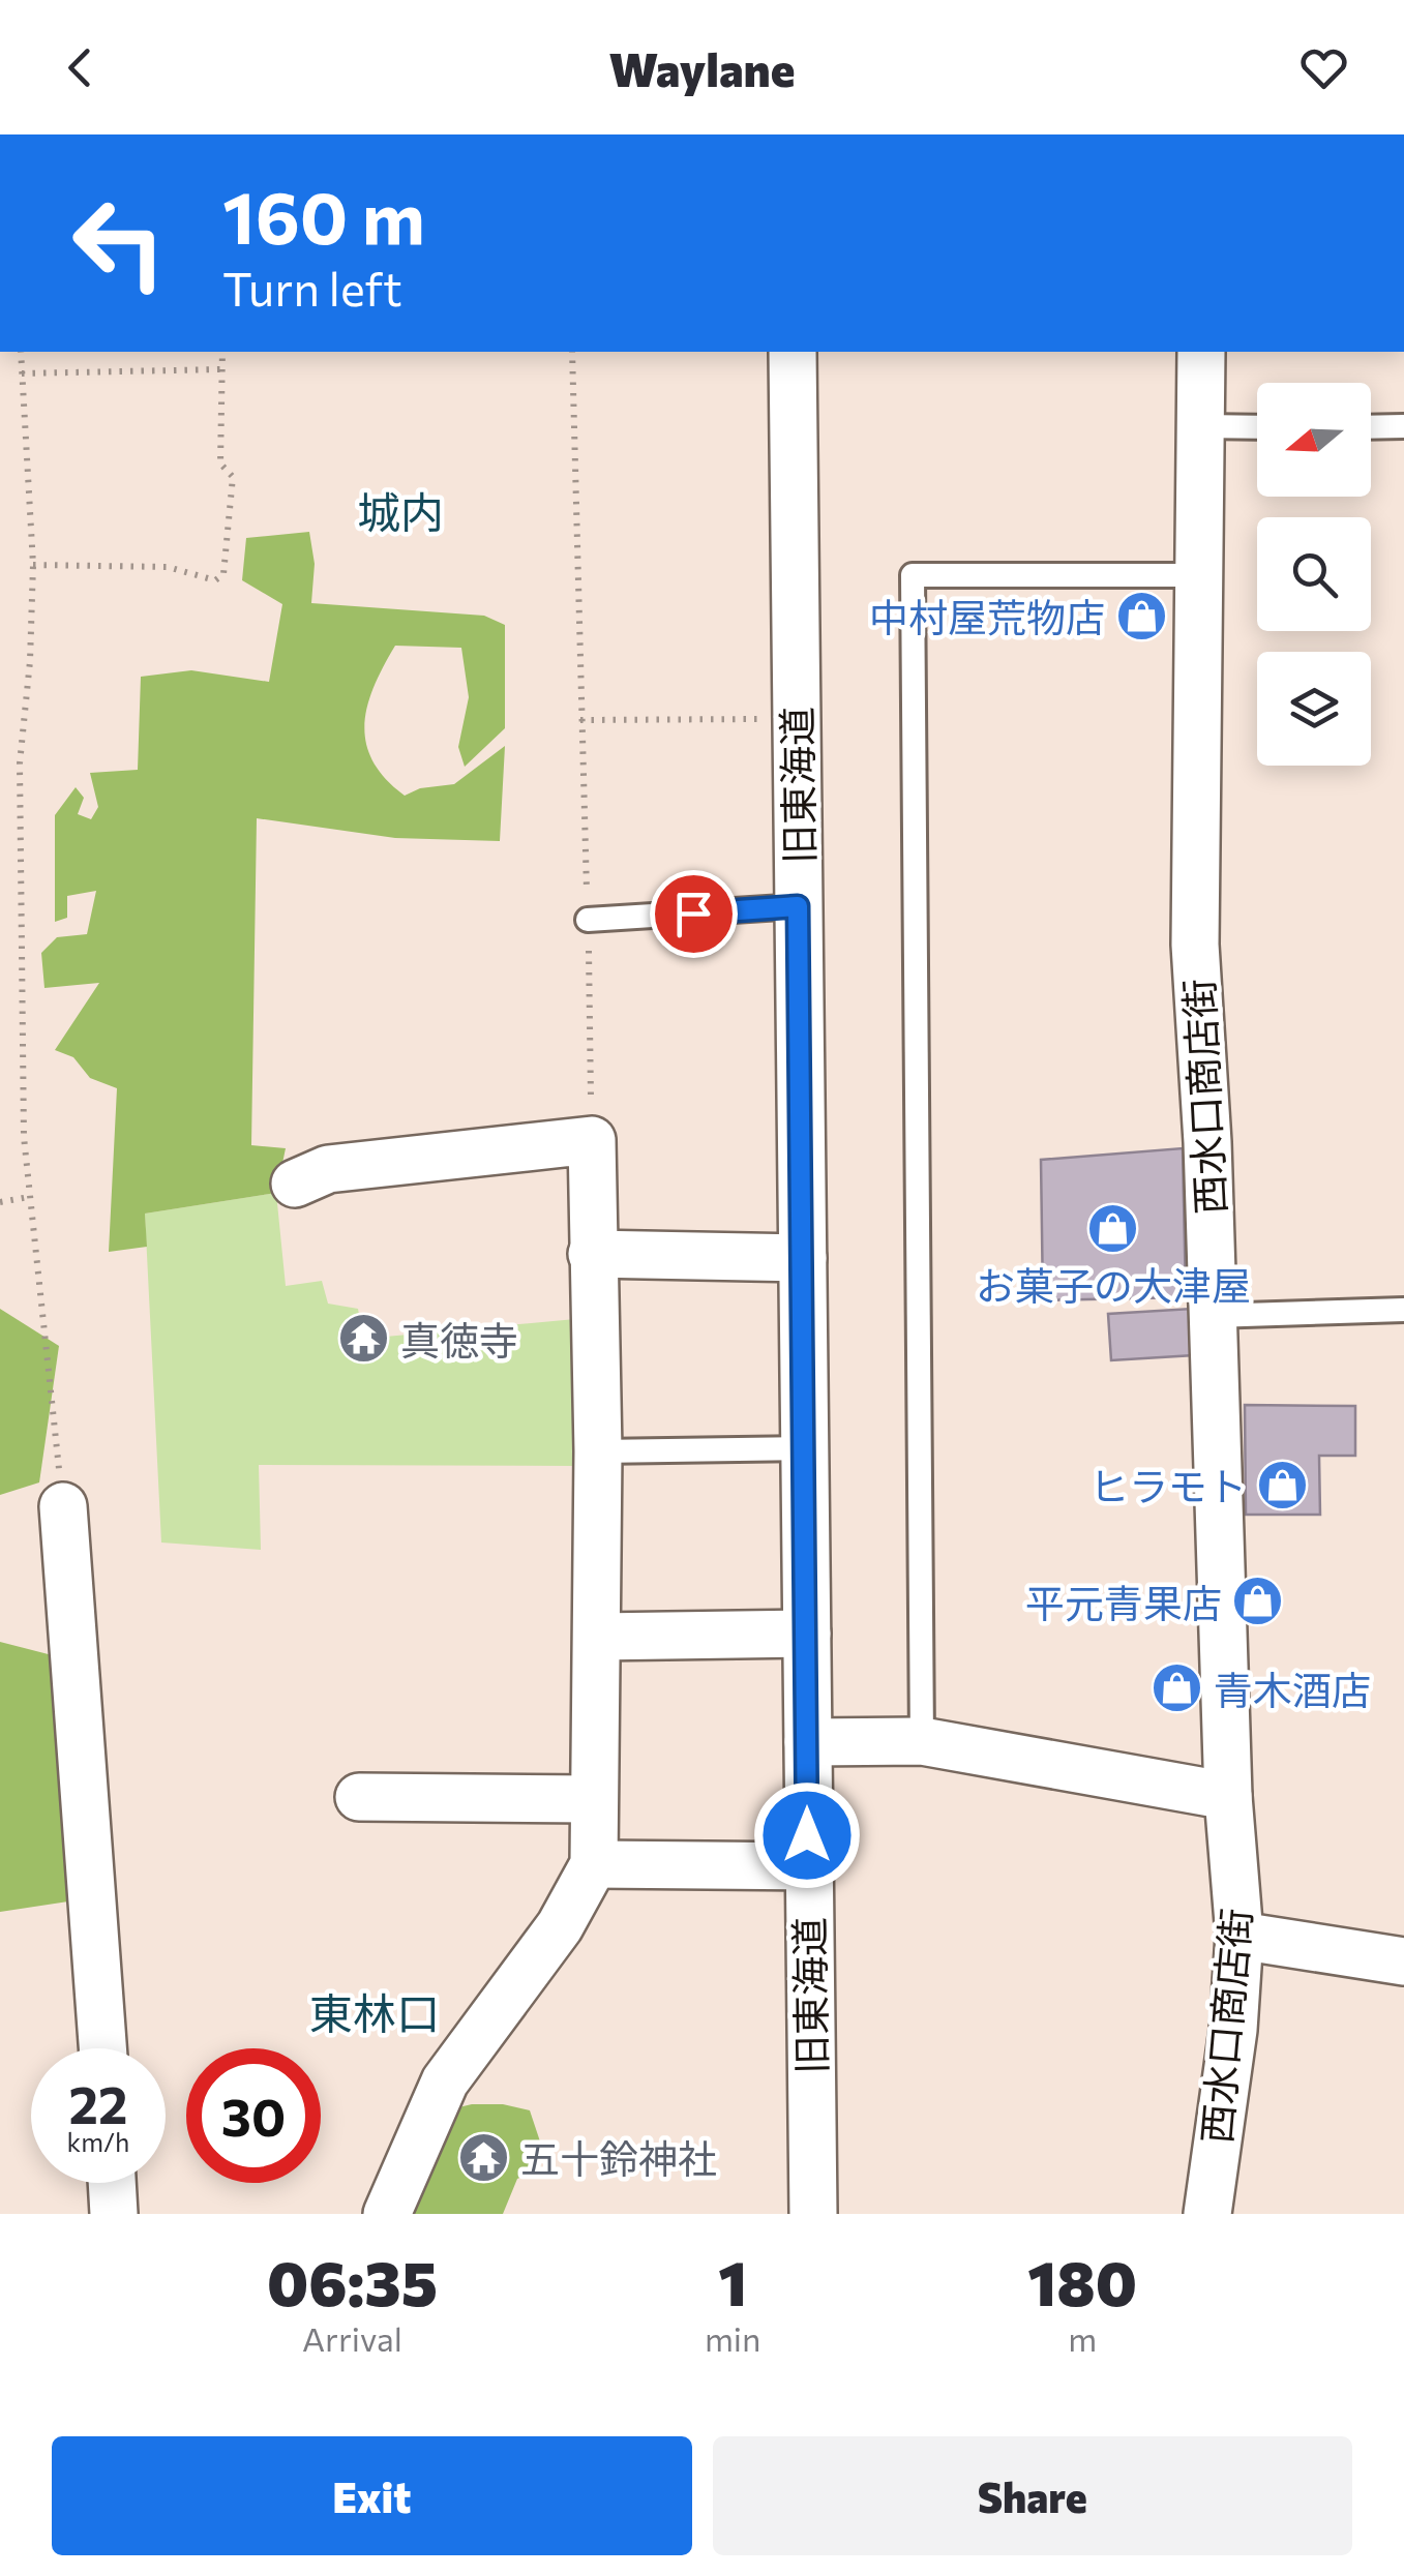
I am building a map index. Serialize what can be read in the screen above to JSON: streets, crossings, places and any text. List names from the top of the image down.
{
  "streets": {
    "street": ["旧東海道", "西水口商店街"]
  },
  "districts": ["城内", "東林口"],
  "places": {
    "shop": [
      "中村屋荒物店",
      "お菓子の大津屋",
      "ヒラモト",
      "平元青果店",
      "青木酒店"
    ],
    "temple": ["真徳寺", "五十鈴神社"]
  },
  "north": "left",
  "page": {
    "header": "Waylane",
    "turn": ["160 m", "Turn left"],
    "speed": "22 km/h",
    "limit": "30",
    "eta": [
      "06:35",
      "Arrival",
      "1",
      "min",
      "180",
      "m"
    ],
    "buttons": ["Exit", "Share"]
  }
}
